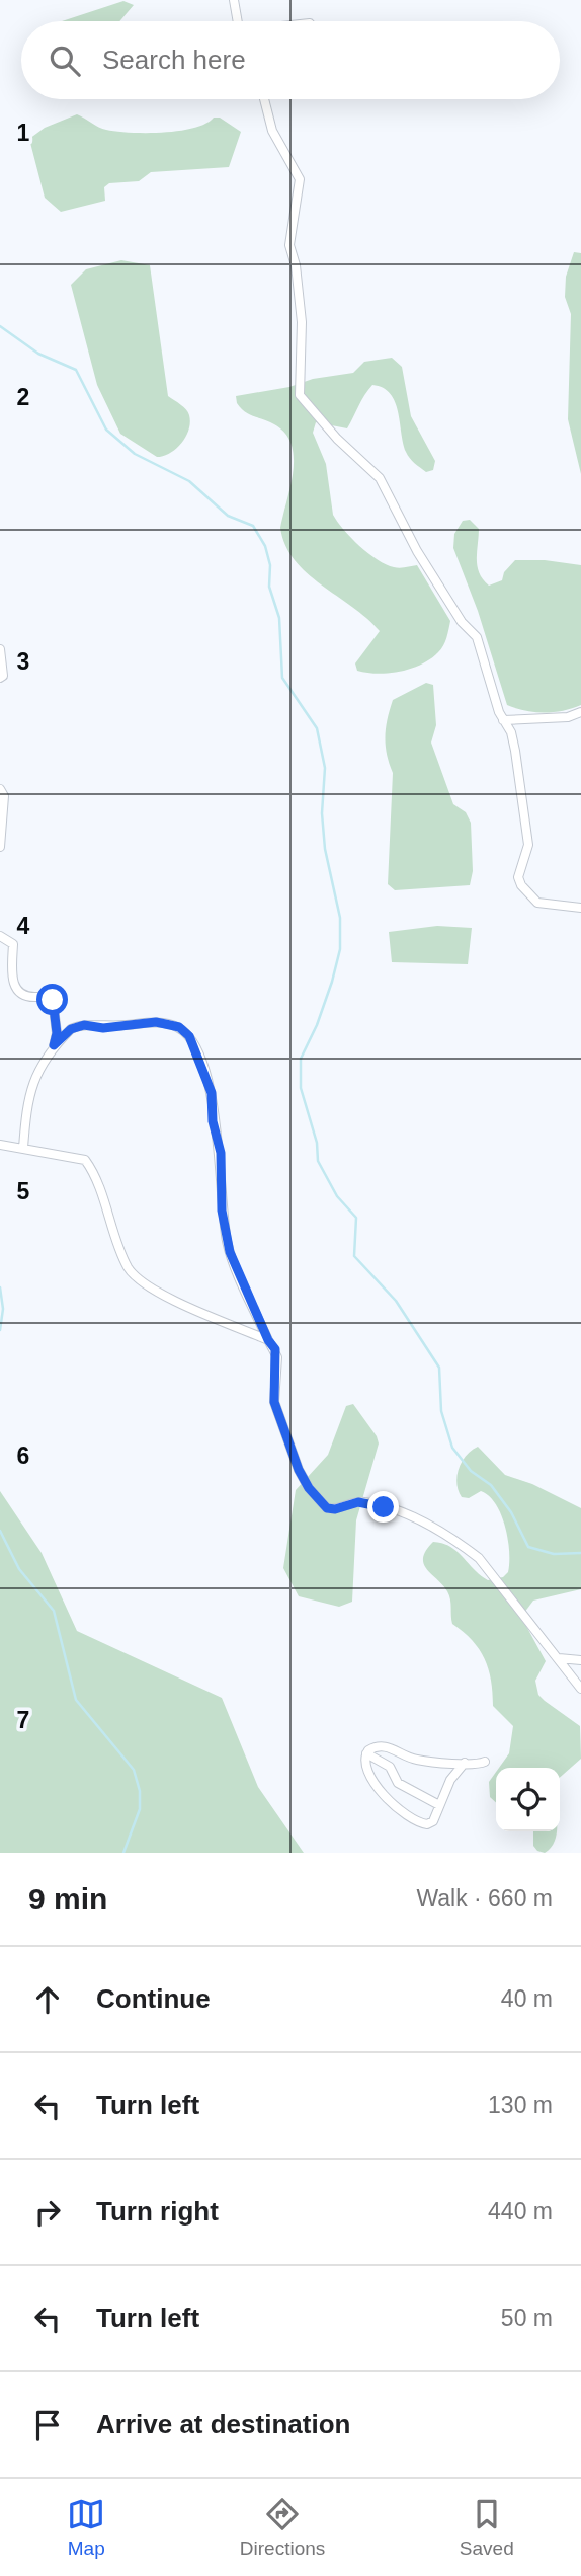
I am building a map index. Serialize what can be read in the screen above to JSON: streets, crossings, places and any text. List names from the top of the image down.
{
  "page": {
    "search": "Search here",
    "heading": ["9 min", "Walk · 660 m"],
    "list": [
      ["Continue", "40 m"],
      ["Turn left", "130 m"],
      ["Turn right", "440 m"],
      ["Turn left", "50 m"],
      "Arrive at destination"
    ],
    "nav": ["Map", "Directions", "Saved"]
  },
  "grid": {
    "rows": [
      "1",
      "2",
      "3",
      "4",
      "5",
      "6",
      "7"
    ]
  }
}
